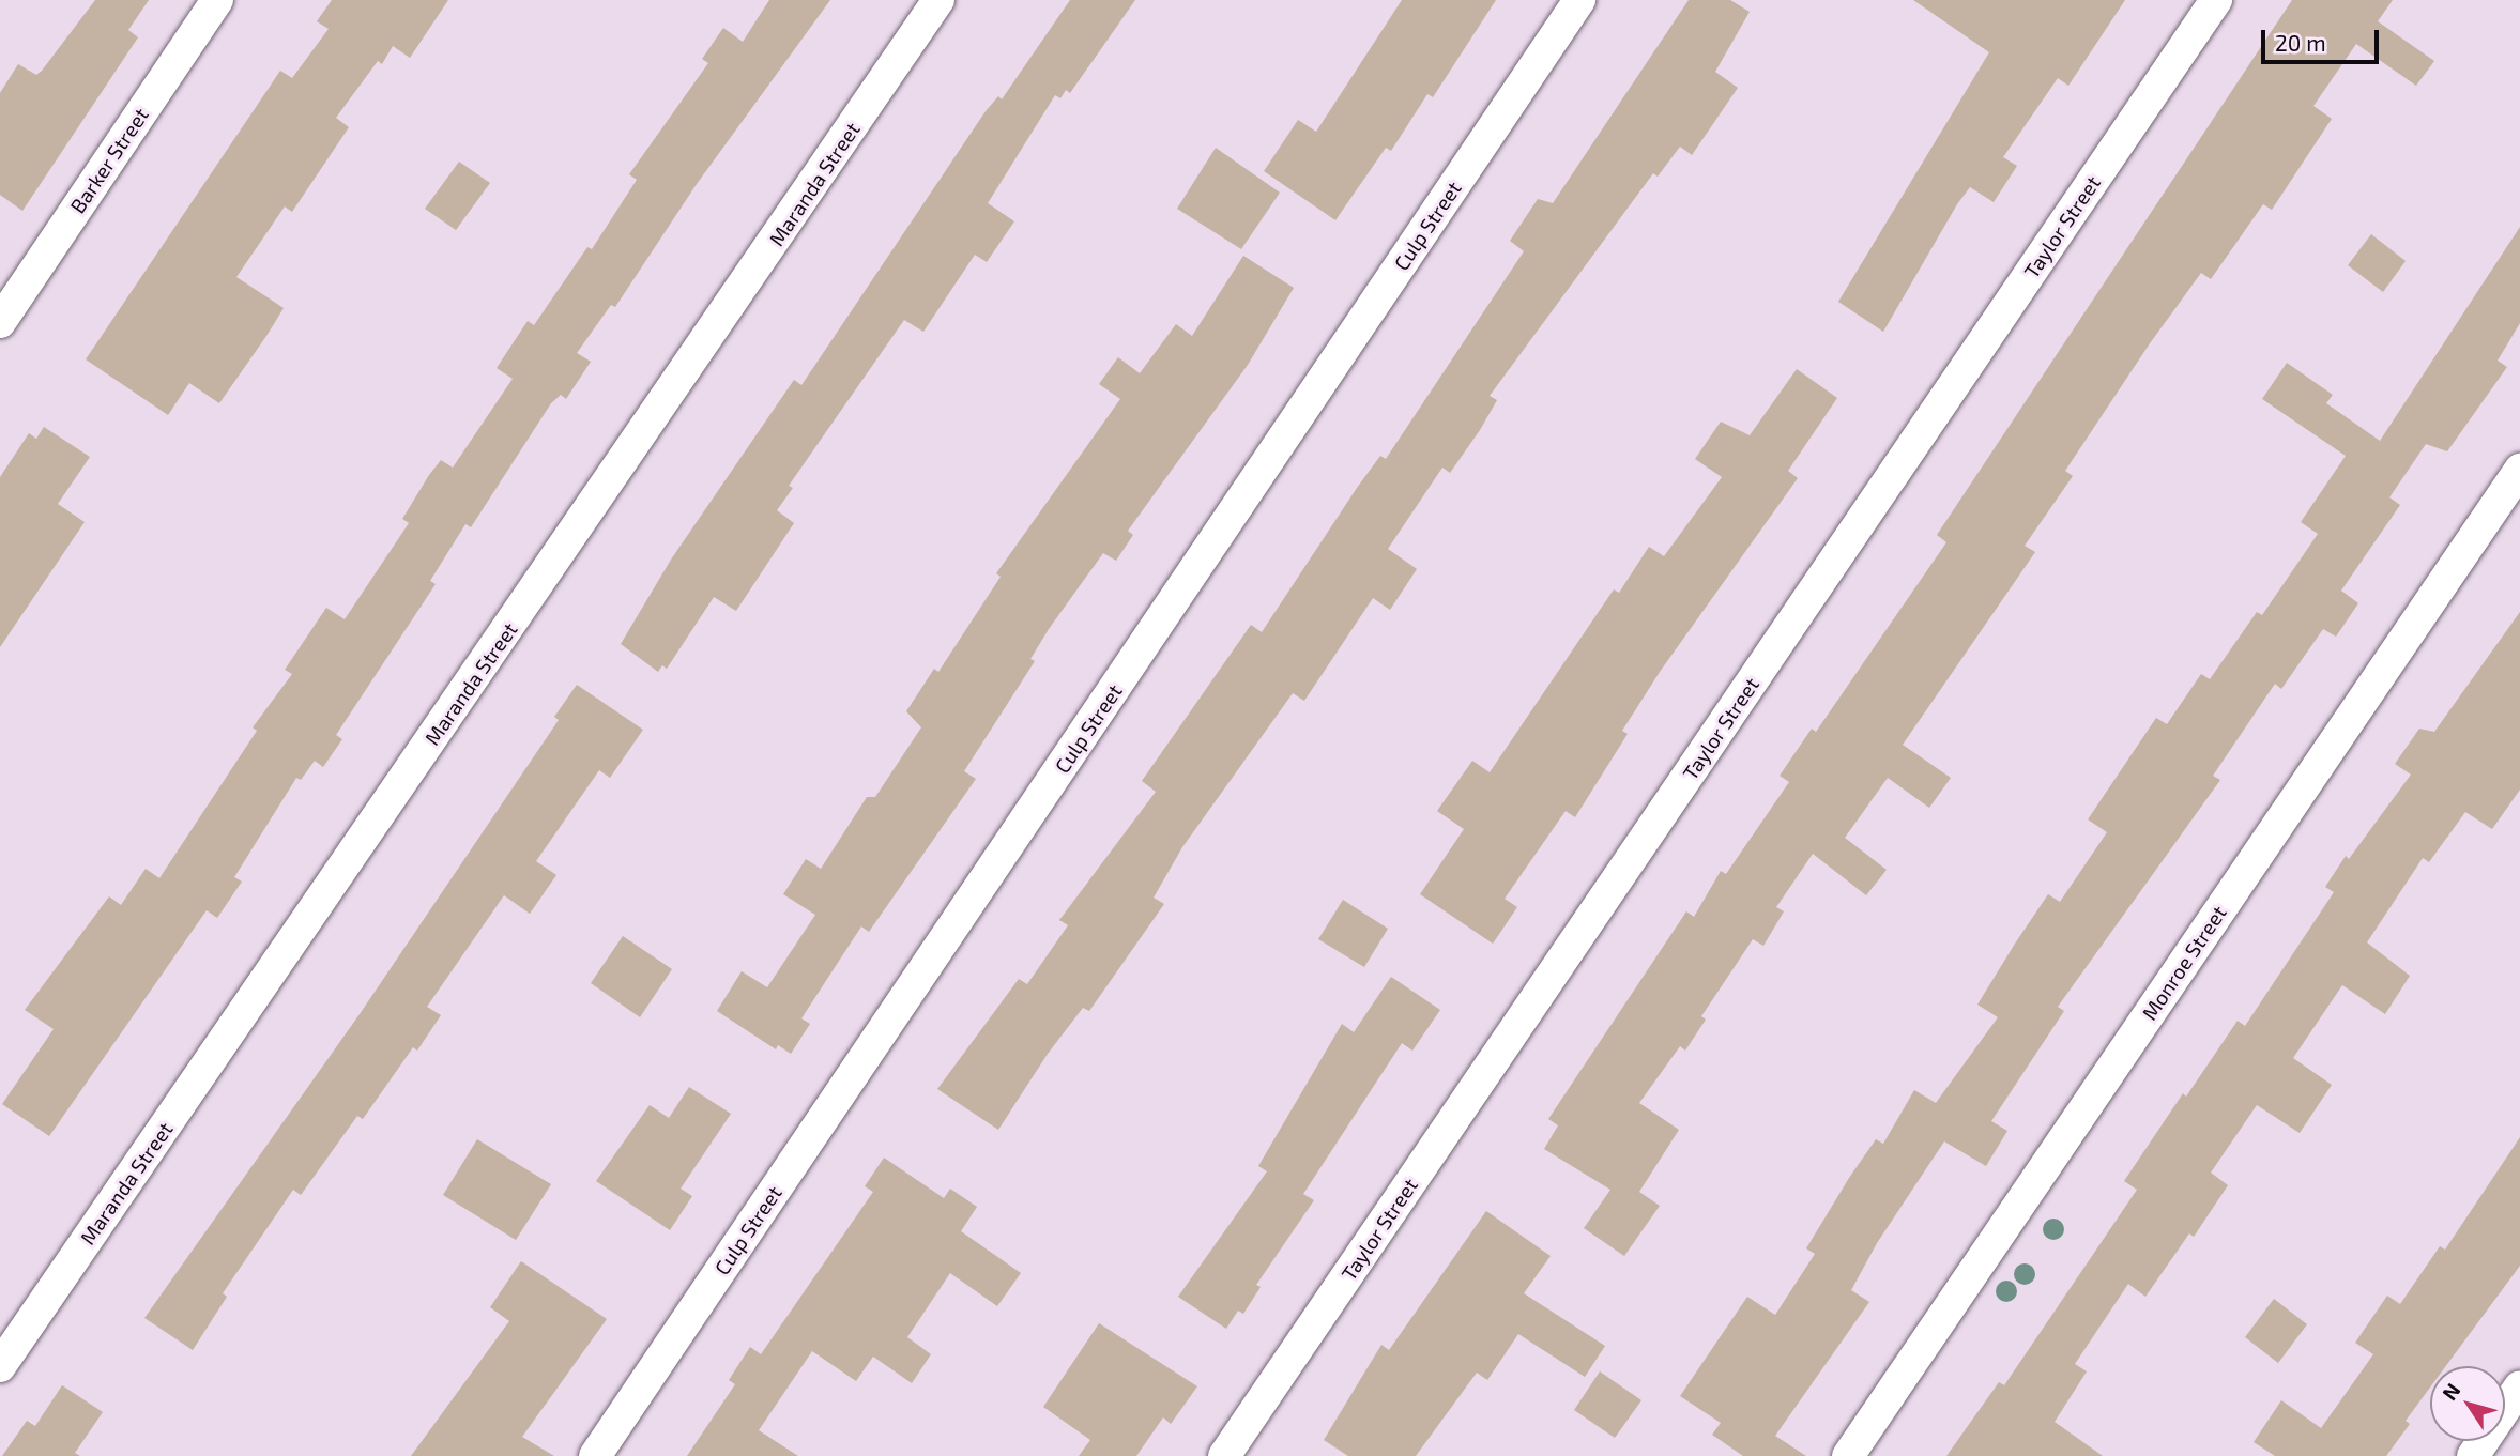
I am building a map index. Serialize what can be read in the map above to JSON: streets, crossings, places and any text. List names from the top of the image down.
{
  "streets": {
    "street": [
      "Barker Street",
      "Maranda Street",
      "Culp Street",
      "Taylor Street",
      "Monroe Street"
    ]
  },
  "scale_bar": "20 m",
  "north": "top left"
}
